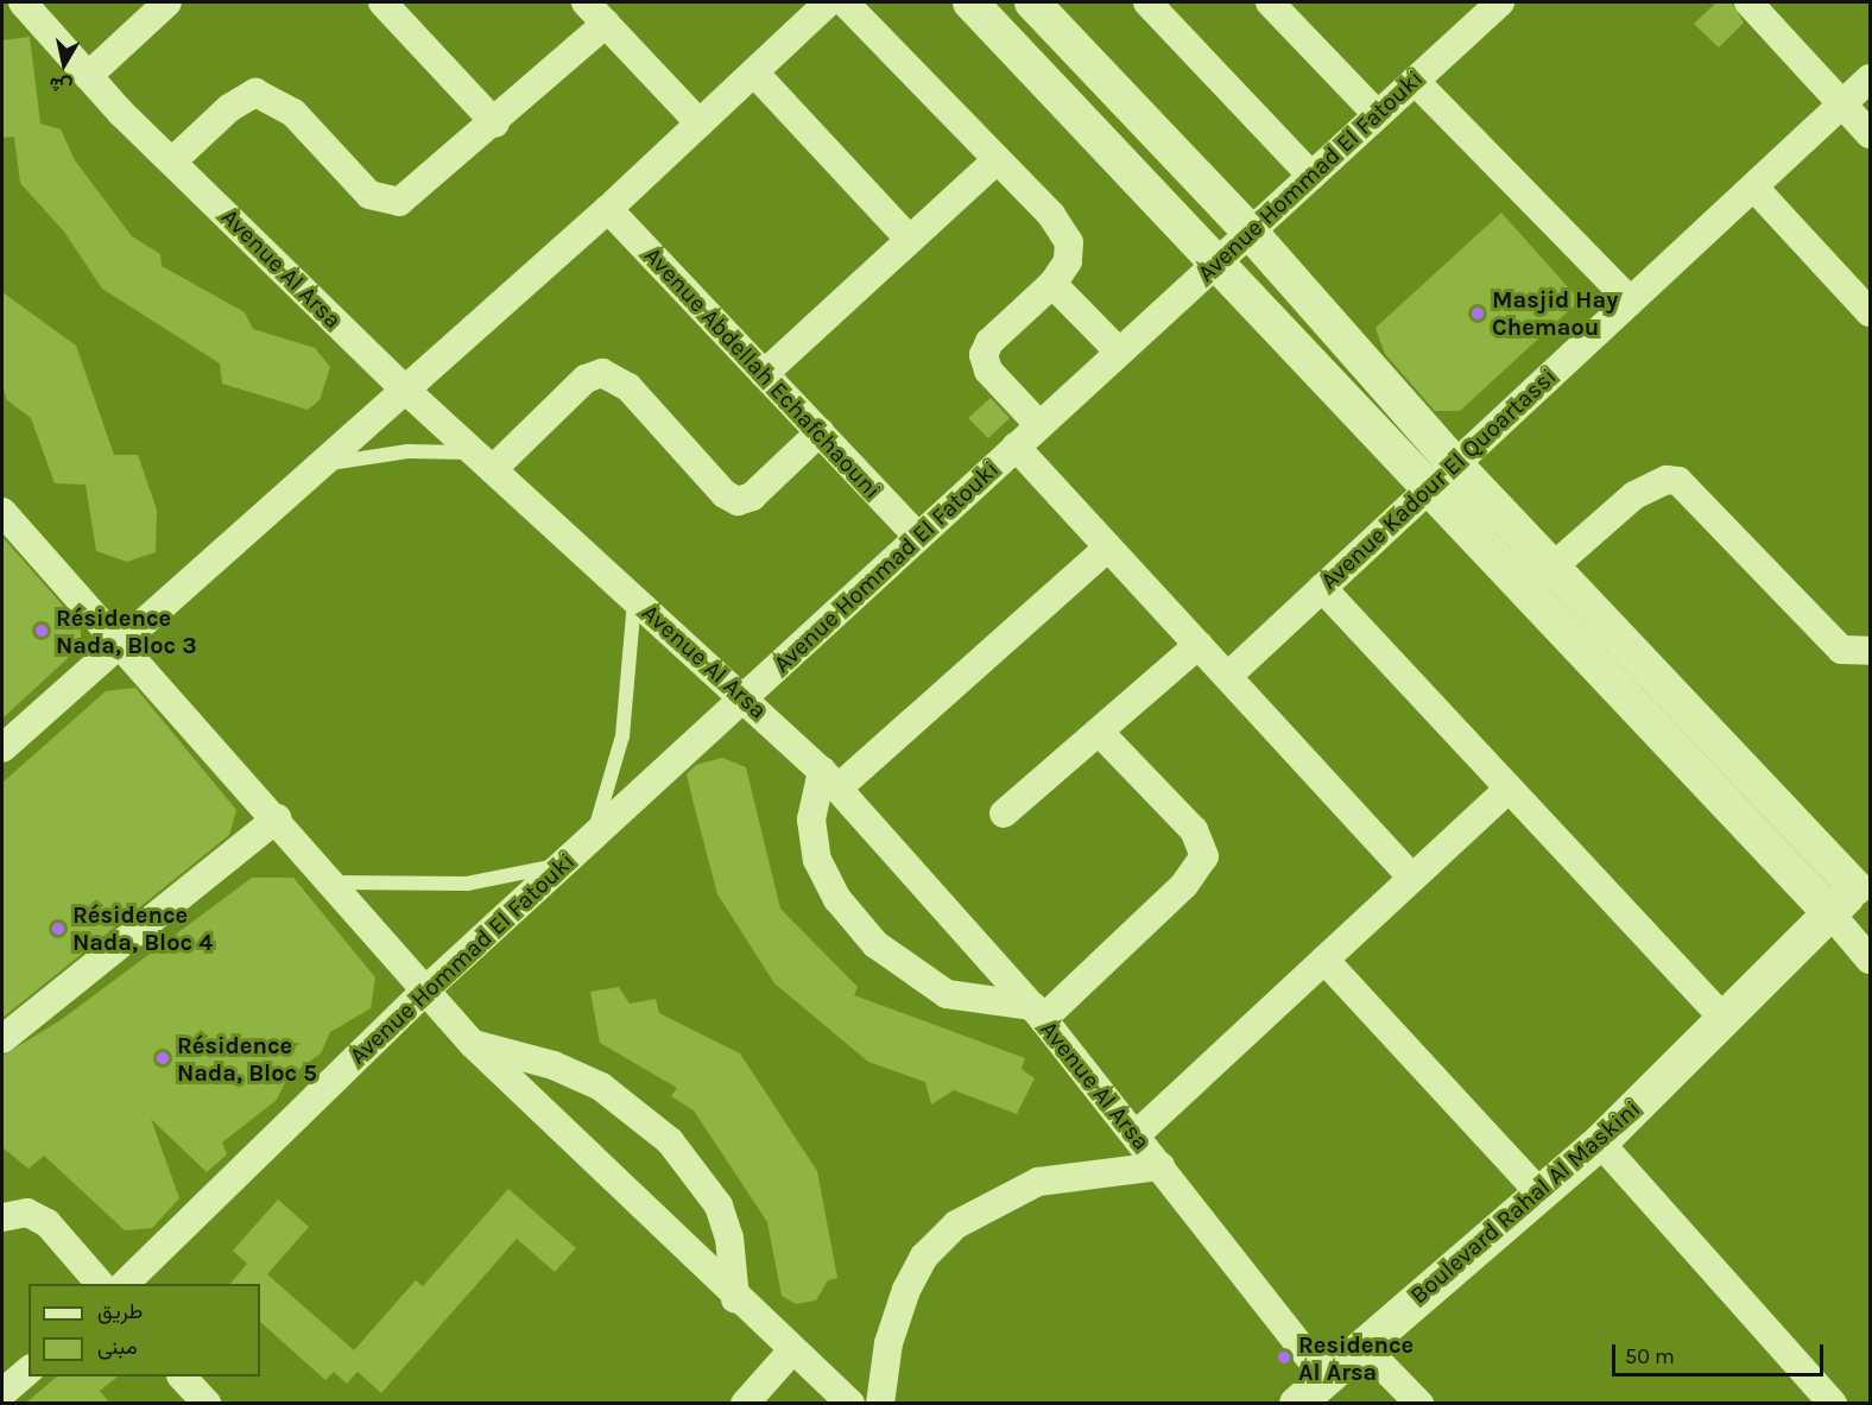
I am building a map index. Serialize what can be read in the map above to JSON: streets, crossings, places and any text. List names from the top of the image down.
{
  "streets": {
    "street": [
      "Avenue Hommad El Fatouki",
      "Avenue Al Arsa",
      "Avenue Abdellah Echafchaouni",
      "Avenue Kadour El Quoartassi",
      "Boulevard Rahal Al Maskini"
    ]
  },
  "crossings": [
    ["Avenue Hommad El Fatouki", "Avenue Al Arsa"],
    ["Avenue Hommad El Fatouki", "Avenue Abdellah Echafchaouni"],
    ["Avenue Al Arsa", "Boulevard Rahal Al Maskini"]
  ],
  "places": [
    "Masjid Hay Chemaou",
    "Résidence Nada, Bloc 3",
    "Résidence Nada, Bloc 4",
    "Résidence Nada, Bloc 5",
    "Residence Al Arsa"
  ],
  "legend": ["طريق", "مبنى"],
  "scale_bar": "50 m",
  "north": "bottom"
}
